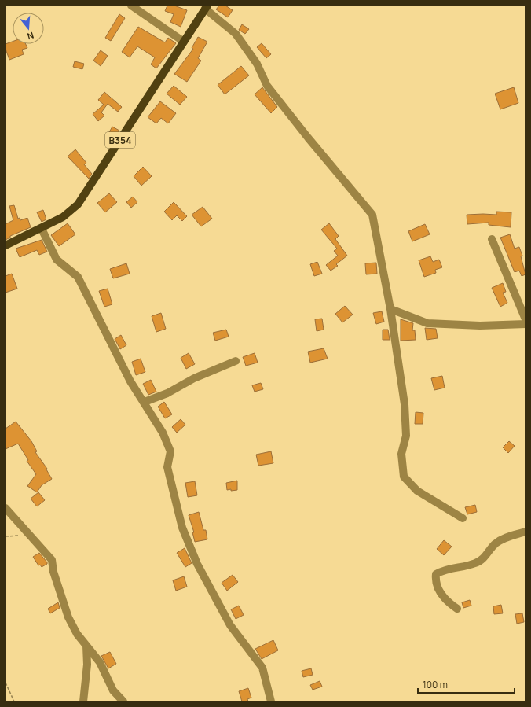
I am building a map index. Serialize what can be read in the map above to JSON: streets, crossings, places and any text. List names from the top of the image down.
{
  "streets": {
    "main road": ["B354"]
  },
  "scale_bar": "100 m",
  "north": "bottom"
}
